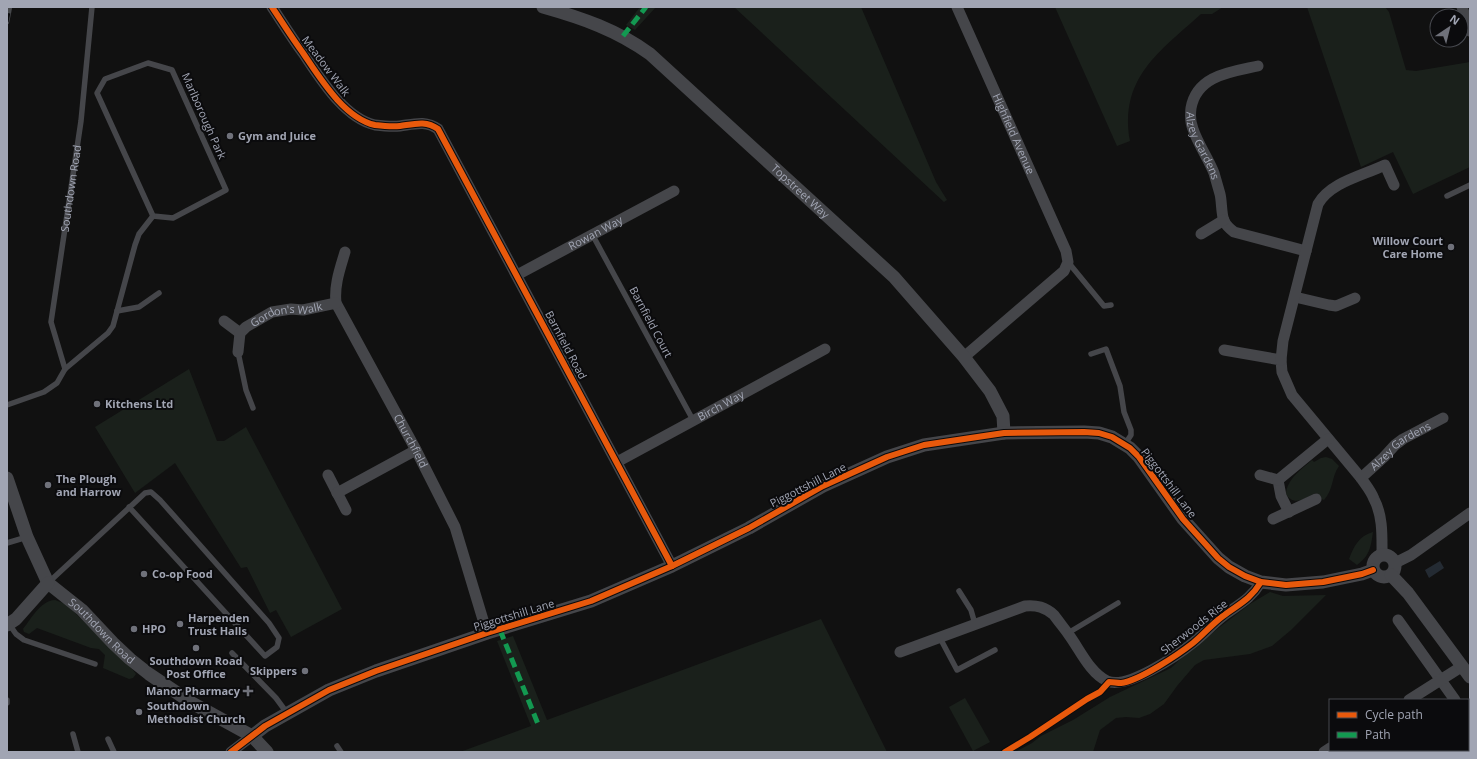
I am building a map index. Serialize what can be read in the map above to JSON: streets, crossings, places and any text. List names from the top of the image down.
{
  "streets": {
    "street": [
      "Meadow Walk",
      "Highfield Avenue",
      "Alzey Gardens",
      "Southdown Road",
      "Topstreet Way",
      "Rowan Way",
      "Gordon's Walk",
      "Barnfield Road",
      "Birch Way",
      "Churchfield",
      "Piggottshill Lane",
      "Sherwoods Rise"
    ],
    "lane": ["Marlborough Park", "Barnfield Court"]
  },
  "crossings": [
    ["Meadow Walk", "Barnfield Road"],
    ["Alzey Gardens", "Piggottshill Lane"],
    ["Southdown Road", "Piggottshill Lane"],
    ["Topstreet Way", "Piggottshill Lane"],
    ["Rowan Way", "Barnfield Court"],
    ["Rowan Way", "Barnfield Road"],
    ["Gordon's Walk", "Churchfield"],
    ["Barnfield Court", "Birch Way"],
    ["Barnfield Road", "Birch Way"],
    ["Barnfield Road", "Piggottshill Lane"],
    ["Churchfield", "Piggottshill Lane"],
    ["Piggottshill Lane", "Sherwoods Rise"]
  ],
  "places": {
    "other": [
      "Gym and Juice",
      "Willow Court Care Home",
      "Kitchens Ltd",
      "The Plough and Harrow",
      "Co-op Food",
      "Harpenden Trust Halls",
      "HPO",
      "Southdown Road Post Office",
      "Skippers",
      "Southdown Methodist Church"
    ],
    "health": ["Manor Pharmacy"]
  },
  "legend": ["Cycle path", "Path"],
  "north": "top right"
}
